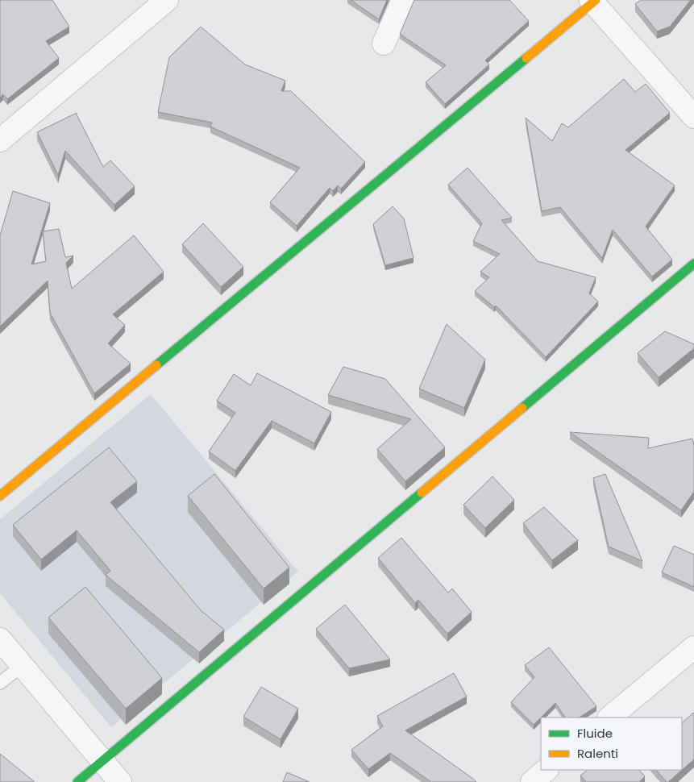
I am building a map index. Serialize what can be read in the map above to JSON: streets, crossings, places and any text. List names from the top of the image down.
{
  "legend": ["Fluide", "Ralenti"]
}
